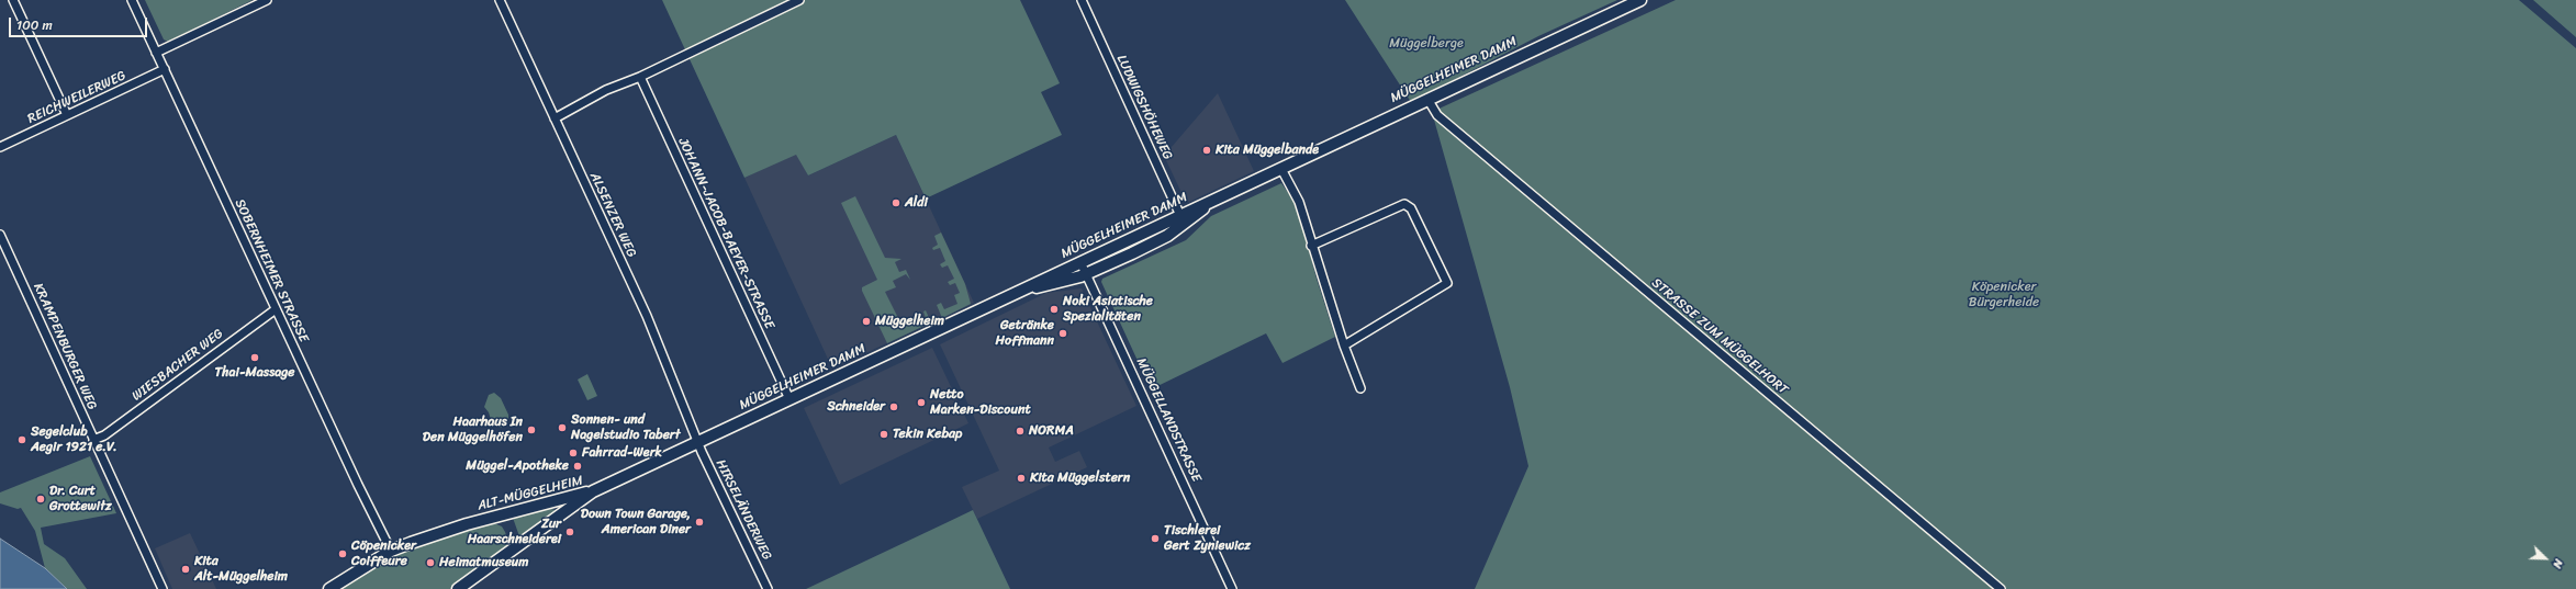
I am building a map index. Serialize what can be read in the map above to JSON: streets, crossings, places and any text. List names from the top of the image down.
{
  "streets": {
    "main road": ["MÜGGELHEIMER DAMM", "ALT-MÜGGELHEIM"],
    "street": [
      "REICHWEILERWEG",
      "LUDWIGSHÖHEWEG",
      "ALSENZER WEG",
      "JOHANN-JACOB-BAEYER-STRASSE",
      "SOBERNHEIMER STRASSE",
      "STRASSE ZUM MÜGGELHORT",
      "KRAMPENBURGER WEG",
      "WIESBACHER WEG",
      "MÜGGELLANDSTRASSE",
      "HIRSELÄNDERWEG"
    ]
  },
  "crossings": [
    ["MÜGGELHEIMER DAMM", "LUDWIGSHÖHEWEG"],
    ["MÜGGELHEIMER DAMM", "ALSENZER WEG"],
    ["MÜGGELHEIMER DAMM", "JOHANN-JACOB-BAEYER-STRASSE"],
    ["MÜGGELHEIMER DAMM", "STRASSE ZUM MÜGGELHORT"],
    ["MÜGGELHEIMER DAMM", "MÜGGELLANDSTRASSE"],
    ["MÜGGELHEIMER DAMM", "ALT-MÜGGELHEIM"],
    ["MÜGGELHEIMER DAMM", "HIRSELÄNDERWEG"],
    ["REICHWEILERWEG", "SOBERNHEIMER STRASSE"],
    ["ALSENZER WEG", "HIRSELÄNDERWEG"],
    ["SOBERNHEIMER STRASSE", "WIESBACHER WEG"],
    ["SOBERNHEIMER STRASSE", "ALT-MÜGGELHEIM"],
    ["KRAMPENBURGER WEG", "WIESBACHER WEG"]
  ],
  "parks": ["Müggelberge", "Köpenicker Bürgerheide"],
  "places": [
    "Kita Müggelbande",
    "Aldi",
    "Noki Asiatische Spezialitäten",
    "Müggelheim",
    "Getränke Hoffmann",
    "Thai-Massage",
    "Netto Marken-Discount",
    "Schneider",
    "Sonnen- und Nagelstudio Tabert",
    "Haarhaus In Den Müggelhöfen",
    "NORMA",
    "Tekin Kebap",
    "Segelclub Aegir 1921 e.V.",
    "Fahrrad-Werk",
    "Müggel-Apotheke",
    "Kita Müggelstern",
    "Dr. Curt Grottewitz",
    "Down Town Garage, American Diner",
    "Zur Haarschneiderei",
    "Tischlerei Gert Zyniewicz",
    "Cöpenicker Coiffeure",
    "Heimatmuseum",
    "Kita Alt-Müggelheim"
  ],
  "scale_bar": "100 m",
  "north": "bottom right"
}
